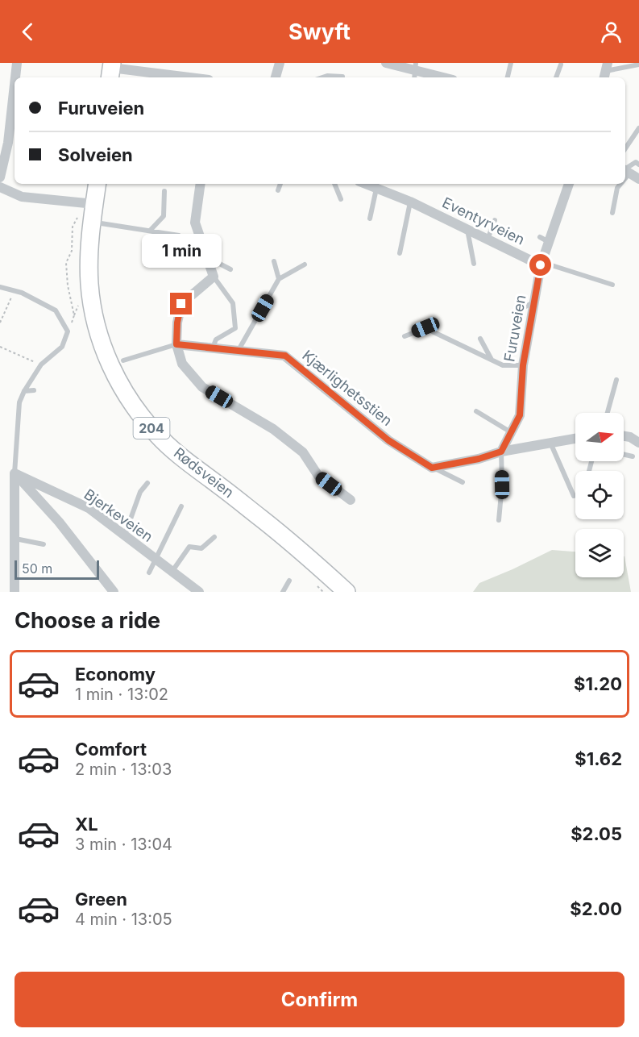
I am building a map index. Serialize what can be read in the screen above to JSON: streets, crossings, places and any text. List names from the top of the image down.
{
  "streets": {
    "highway": ["204", "Rødsveien"],
    "street": [
      "Eventyrveien",
      "Furuveien",
      "Kjærlighetsstien",
      "Bjerkeveien"
    ]
  },
  "crossings": [
    ["Eventyrveien", "Furuveien"]
  ],
  "scale_bar": "50 m",
  "north": "right",
  "page": {
    "header": "Swyft",
    "banner": ["Furuveien", "Solveien"],
    "bubble": "1 min",
    "scale": "50 m",
    "heading": "Choose a ride",
    "list": [
      {
        "name": "Economy",
        "note": "1 min · 13:02",
        "value": "$1.20"
      },
      {
        "name": "Comfort",
        "note": "2 min · 13:03",
        "value": "$1.62"
      },
      {
        "name": "XL",
        "note": "3 min · 13:04",
        "value": "$2.05"
      },
      {
        "name": "Green",
        "note": "4 min · 13:05",
        "value": "$2.00"
      }
    ],
    "buttons": "Confirm"
  }
}
